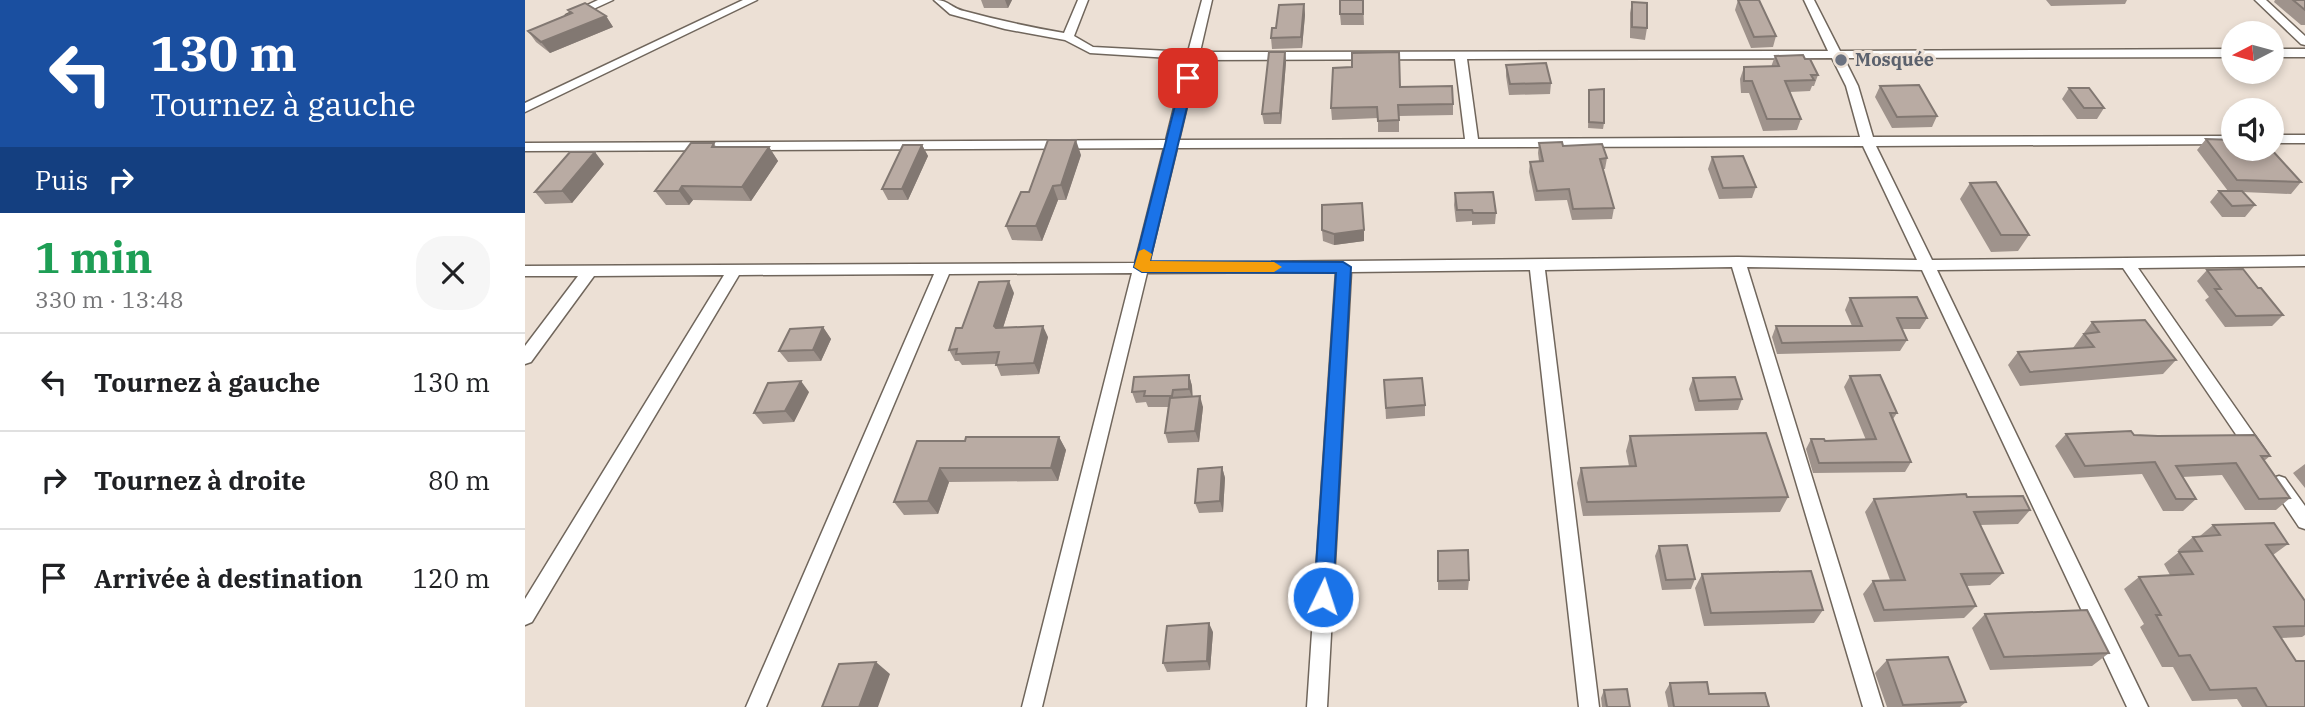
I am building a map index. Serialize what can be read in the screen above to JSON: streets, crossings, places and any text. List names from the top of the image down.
{
  "places": ["Mosquée"],
  "north": "left",
  "page": {
    "turn": ["130 m", "Tournez à gauche"],
    "then": "Puis",
    "heading": ["1 min", "330 m · 13:48"],
    "list": [
      {
        "name": "Tournez à gauche",
        "value": "130 m"
      },
      {
        "name": "Tournez à droite",
        "value": "80 m"
      },
      {
        "name": "Arrivée à destination",
        "value": "120 m"
      }
    ]
  }
}
